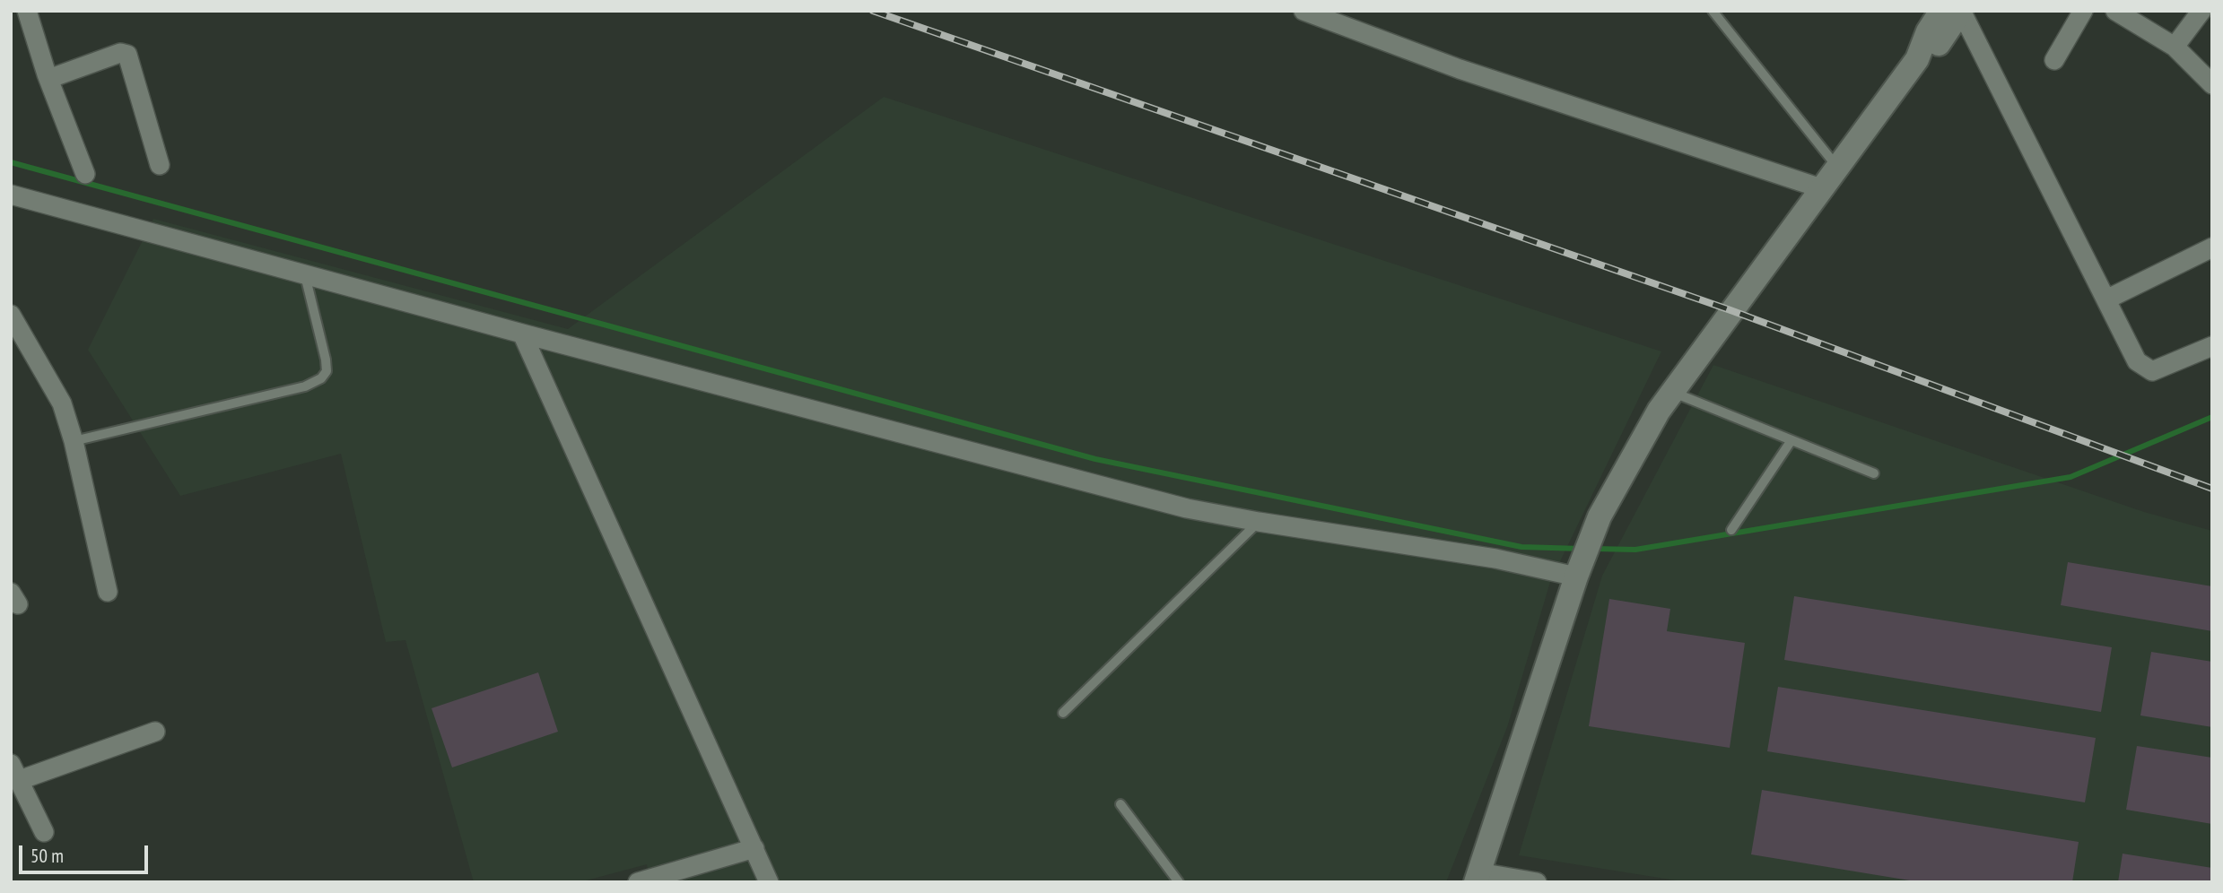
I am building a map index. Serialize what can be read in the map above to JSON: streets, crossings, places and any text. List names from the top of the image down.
{
  "scale_bar": "50 m"
}
